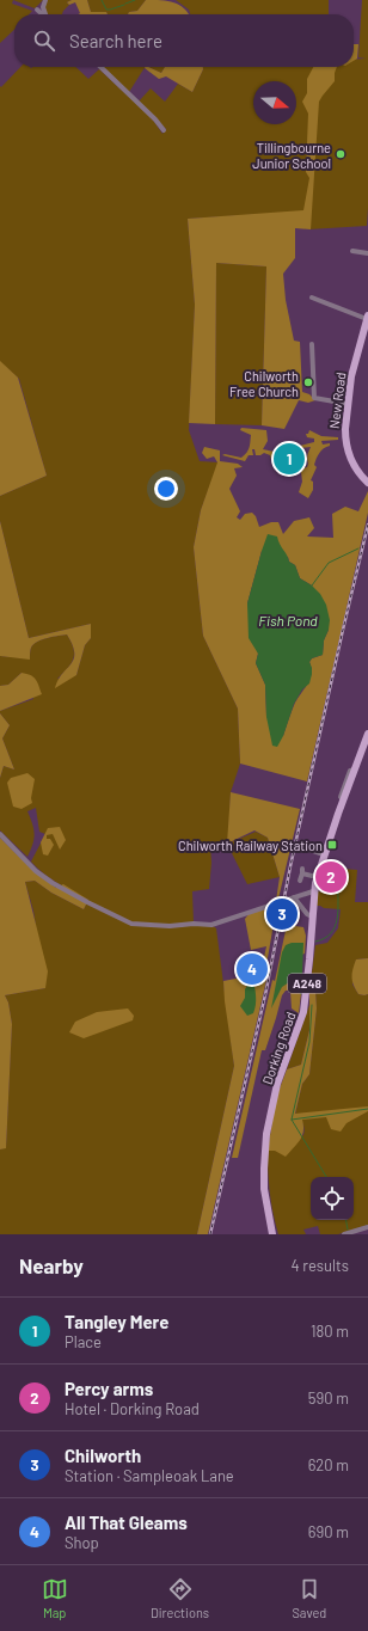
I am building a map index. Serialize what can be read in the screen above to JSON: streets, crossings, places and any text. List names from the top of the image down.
{
  "streets": {
    "main road": ["New Road", "A248", "Dorking Road"]
  },
  "water": ["Fish Pond"],
  "places": {
    "other": ["Tillingbourne Junior School", "Chilworth Free Church"],
    "transit": ["Chilworth Railway Station"]
  },
  "north": "right",
  "page": {
    "search": "Search here",
    "pins": [
      "1",
      "2",
      "3",
      "4"
    ],
    "heading": ["Nearby", "4 results"],
    "list": [
      {
        "mark": "1",
        "name": "Tangley Mere",
        "note": "Place",
        "value": "180 m"
      },
      {
        "mark": "2",
        "name": "Percy arms",
        "note": "Hotel · Dorking Road",
        "value": "590 m"
      },
      {
        "mark": "3",
        "name": "Chilworth",
        "note": "Station · Sampleoak Lane",
        "value": "620 m"
      },
      {
        "mark": "4",
        "name": "All That Gleams",
        "note": "Shop",
        "value": "690 m"
      }
    ],
    "nav": ["Map", "Directions", "Saved"]
  }
}
